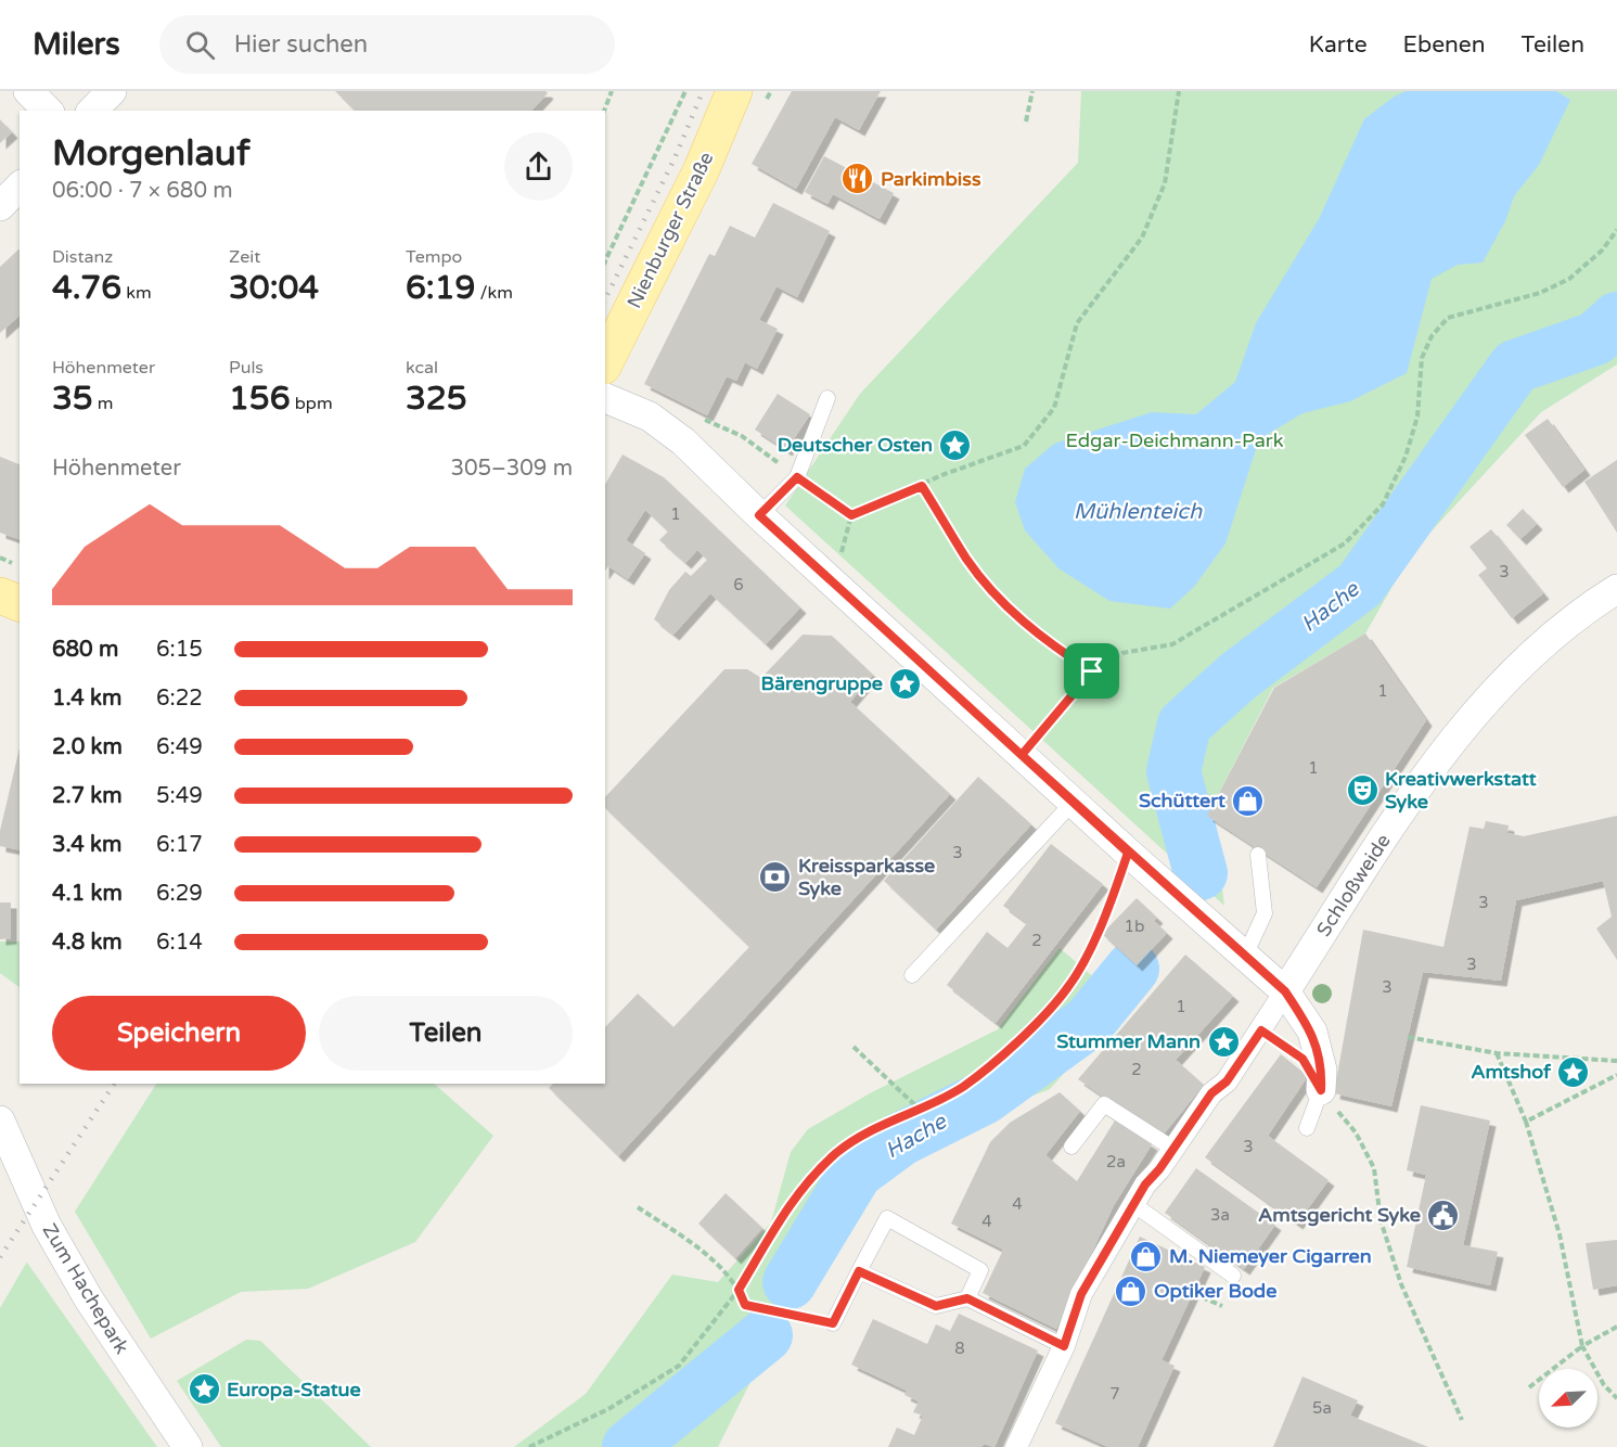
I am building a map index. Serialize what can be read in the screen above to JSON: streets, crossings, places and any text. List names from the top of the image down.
{
  "streets": {
    "main road": ["Nienburger Straße"],
    "street": ["Schloßweide", "Zum Hachepark"]
  },
  "water": ["Mühlenteich", "Hache"],
  "parks": ["Edgar-Deichmann-Park"],
  "places": {
    "restaurant": ["Parkimbiss"],
    "place": [
      "Deutscher Osten",
      "Bärengruppe",
      "Stummer Mann",
      "Amtshof",
      "Europa-Statue"
    ],
    "theatre": ["Kreativwerkstatt Syke"],
    "shop": ["Schüttert", "M. Niemeyer Cigarren", "Optiker Bode"],
    "bank": ["Kreissparkasse Syke"],
    "public building": ["Amtsgericht Syke"]
  },
  "house_numbers": [
    "1",
    "3",
    "6",
    "1",
    "1",
    "3",
    "3",
    "1b",
    "2",
    "3",
    "3",
    "1",
    "2",
    "3",
    "2a",
    "4",
    "3a",
    "4",
    "8",
    "7",
    "5a"
  ],
  "north": "bottom left",
  "page": {
    "header": "Milers",
    "search": "Hier suchen",
    "nav": ["Karte", "Ebenen", "Teilen"],
    "heading": ["Morgenlauf", "06:00 · 7 × 680 m"],
    "stats": [
      ["Distanz", "4.76 km"],
      ["Zeit", "30:04"],
      ["Tempo", "6:19 /km"],
      ["Höhenmeter", "35 m"],
      ["Puls", "156 bpm"],
      ["kcal", "325"]
    ],
    "chart": ["Höhenmeter", "305–309 m"],
    "list": [
      {
        "name": "680 m",
        "note": "6:15"
      },
      {
        "name": "1.4 km",
        "note": "6:22"
      },
      {
        "name": "2.0 km",
        "note": "6:49"
      },
      {
        "name": "2.7 km",
        "note": "5:49"
      },
      {
        "name": "3.4 km",
        "note": "6:17"
      },
      {
        "name": "4.1 km",
        "note": "6:29"
      },
      {
        "name": "4.8 km",
        "note": "6:14"
      }
    ],
    "buttons": ["Speichern", "Teilen"]
  }
}
